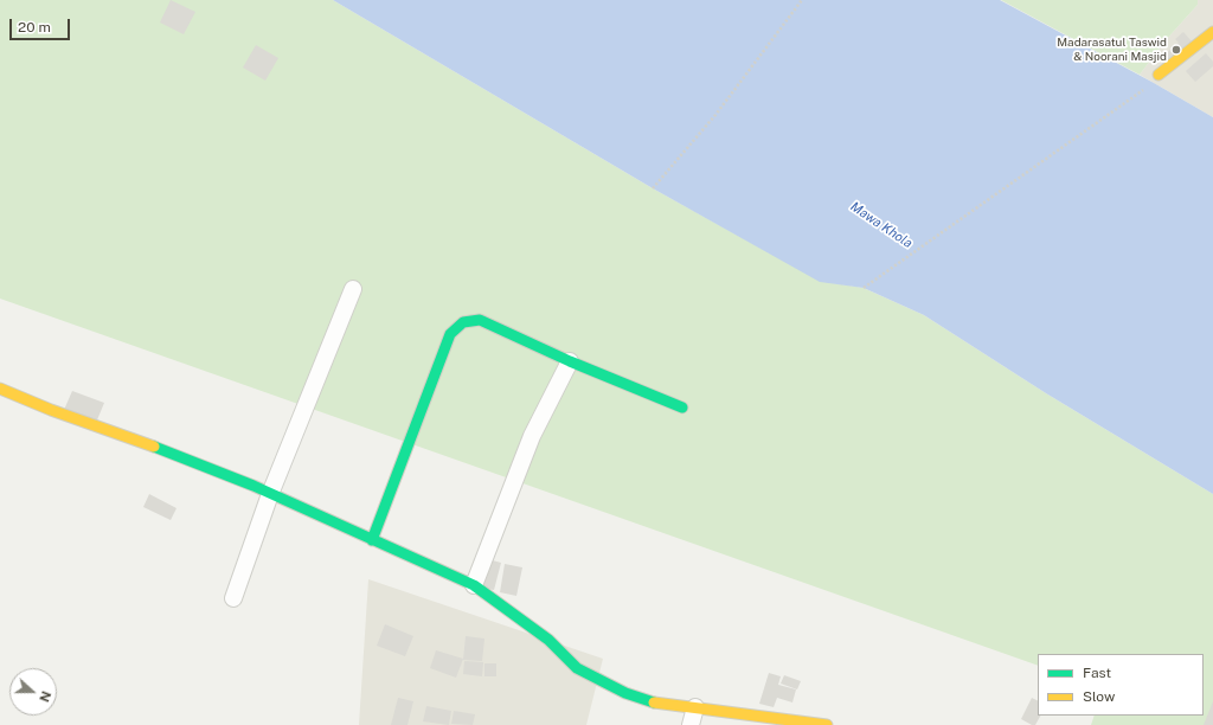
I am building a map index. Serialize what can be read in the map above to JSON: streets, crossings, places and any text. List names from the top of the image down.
{
  "water": ["Mawa Khola"],
  "places": ["Madarasatul Taswid & Noorani Masjid"],
  "legend": ["Fast", "Slow"],
  "scale_bar": "20 m",
  "north": "right"
}
